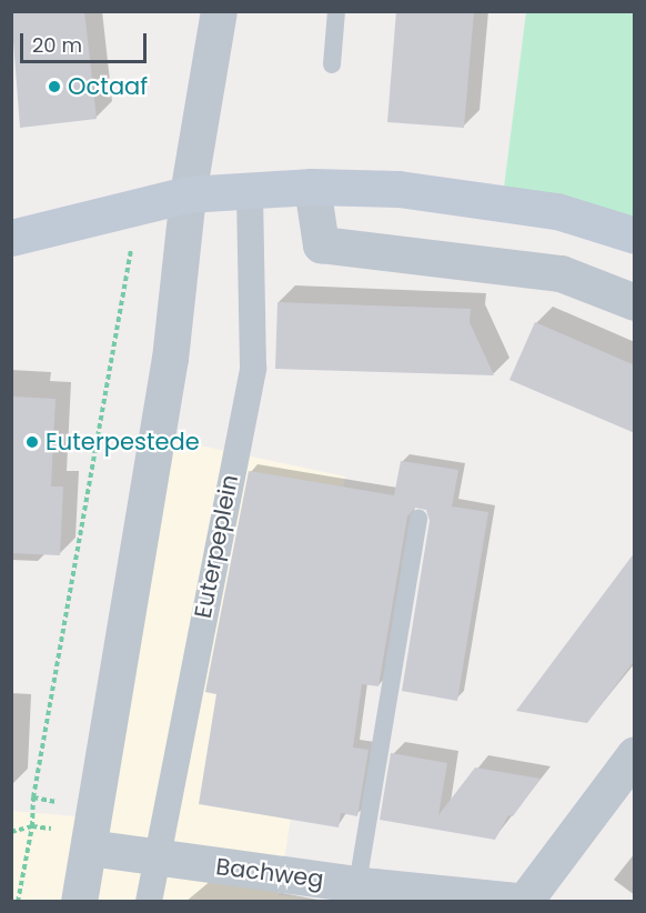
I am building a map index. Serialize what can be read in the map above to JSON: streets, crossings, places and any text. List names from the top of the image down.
{
  "streets": {
    "street": ["Euterpeplein", "Bachweg"]
  },
  "crossings": [
    ["Euterpeplein", "Bachweg"]
  ],
  "places": ["Octaaf", "Euterpestede"],
  "scale_bar": "20 m"
}
